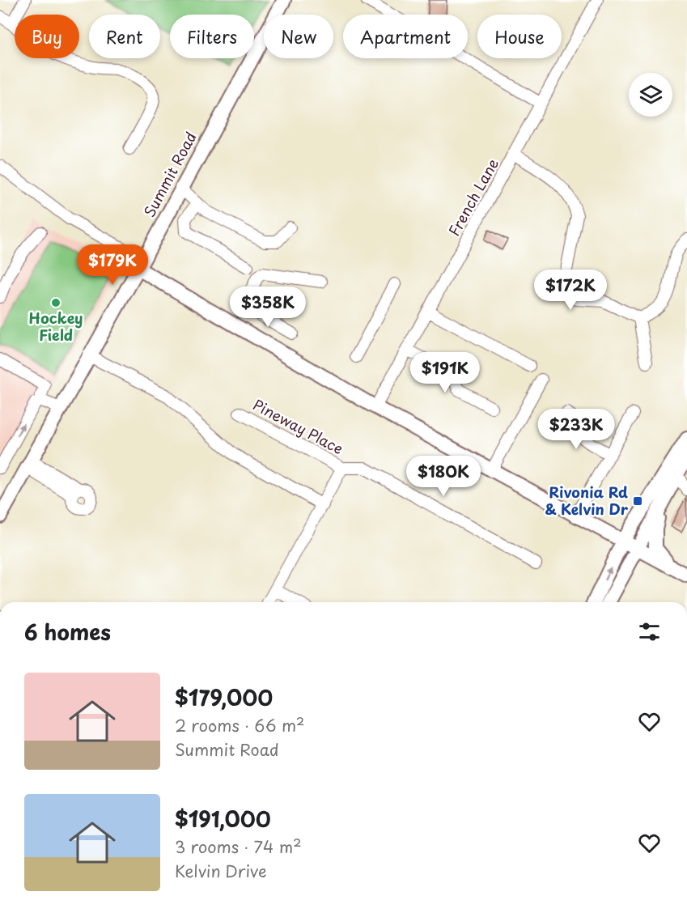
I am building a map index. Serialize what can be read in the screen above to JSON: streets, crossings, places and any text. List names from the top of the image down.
{
  "streets": {
    "main road": ["Summit Road"],
    "street": ["French Lane", "Pineway Place"]
  },
  "places": {
    "other": ["Hockey Field"],
    "transit": ["Rivonia Rd & Kelvin Dr"]
  },
  "page": {
    "chip": [
      "Buy",
      "Rent",
      "Filters",
      "New",
      "Apartment",
      "House"
    ],
    "price": [
      "$179K",
      "$172K",
      "$358K",
      "$191K",
      "$233K",
      "$180K"
    ],
    "heading": "6 homes",
    "list": [
      {
        "name": "$179,000",
        "note": "2 rooms · 66 m² · Summit Road"
      },
      {
        "name": "$191,000",
        "note": "3 rooms · 74 m² · Kelvin Drive"
      }
    ]
  }
}
